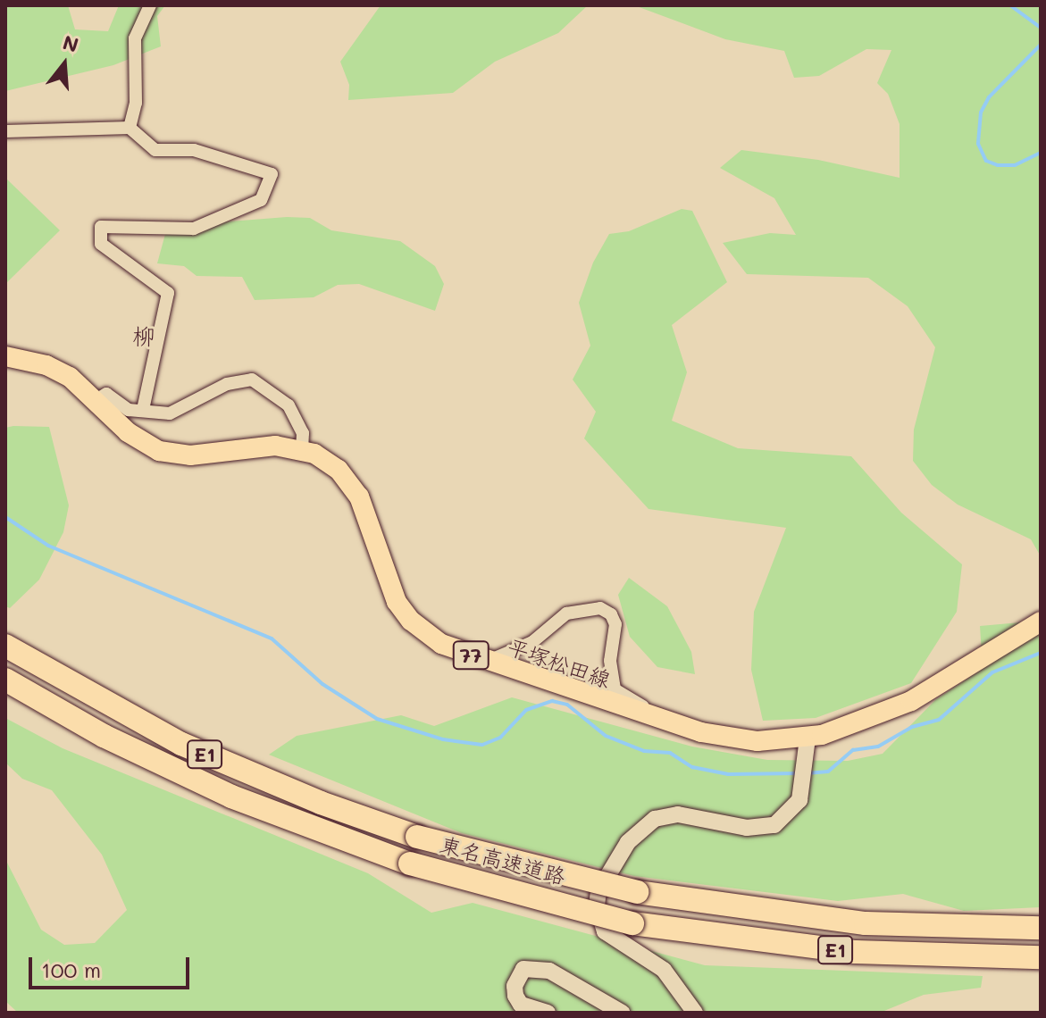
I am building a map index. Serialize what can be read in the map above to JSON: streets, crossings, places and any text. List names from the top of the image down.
{
  "streets": {
    "highway": ["E1", "東名高速道路"],
    "main road": ["77", "平塚松田線"]
  },
  "districts": ["柳"],
  "scale_bar": "100 m",
  "north": "top"
}
